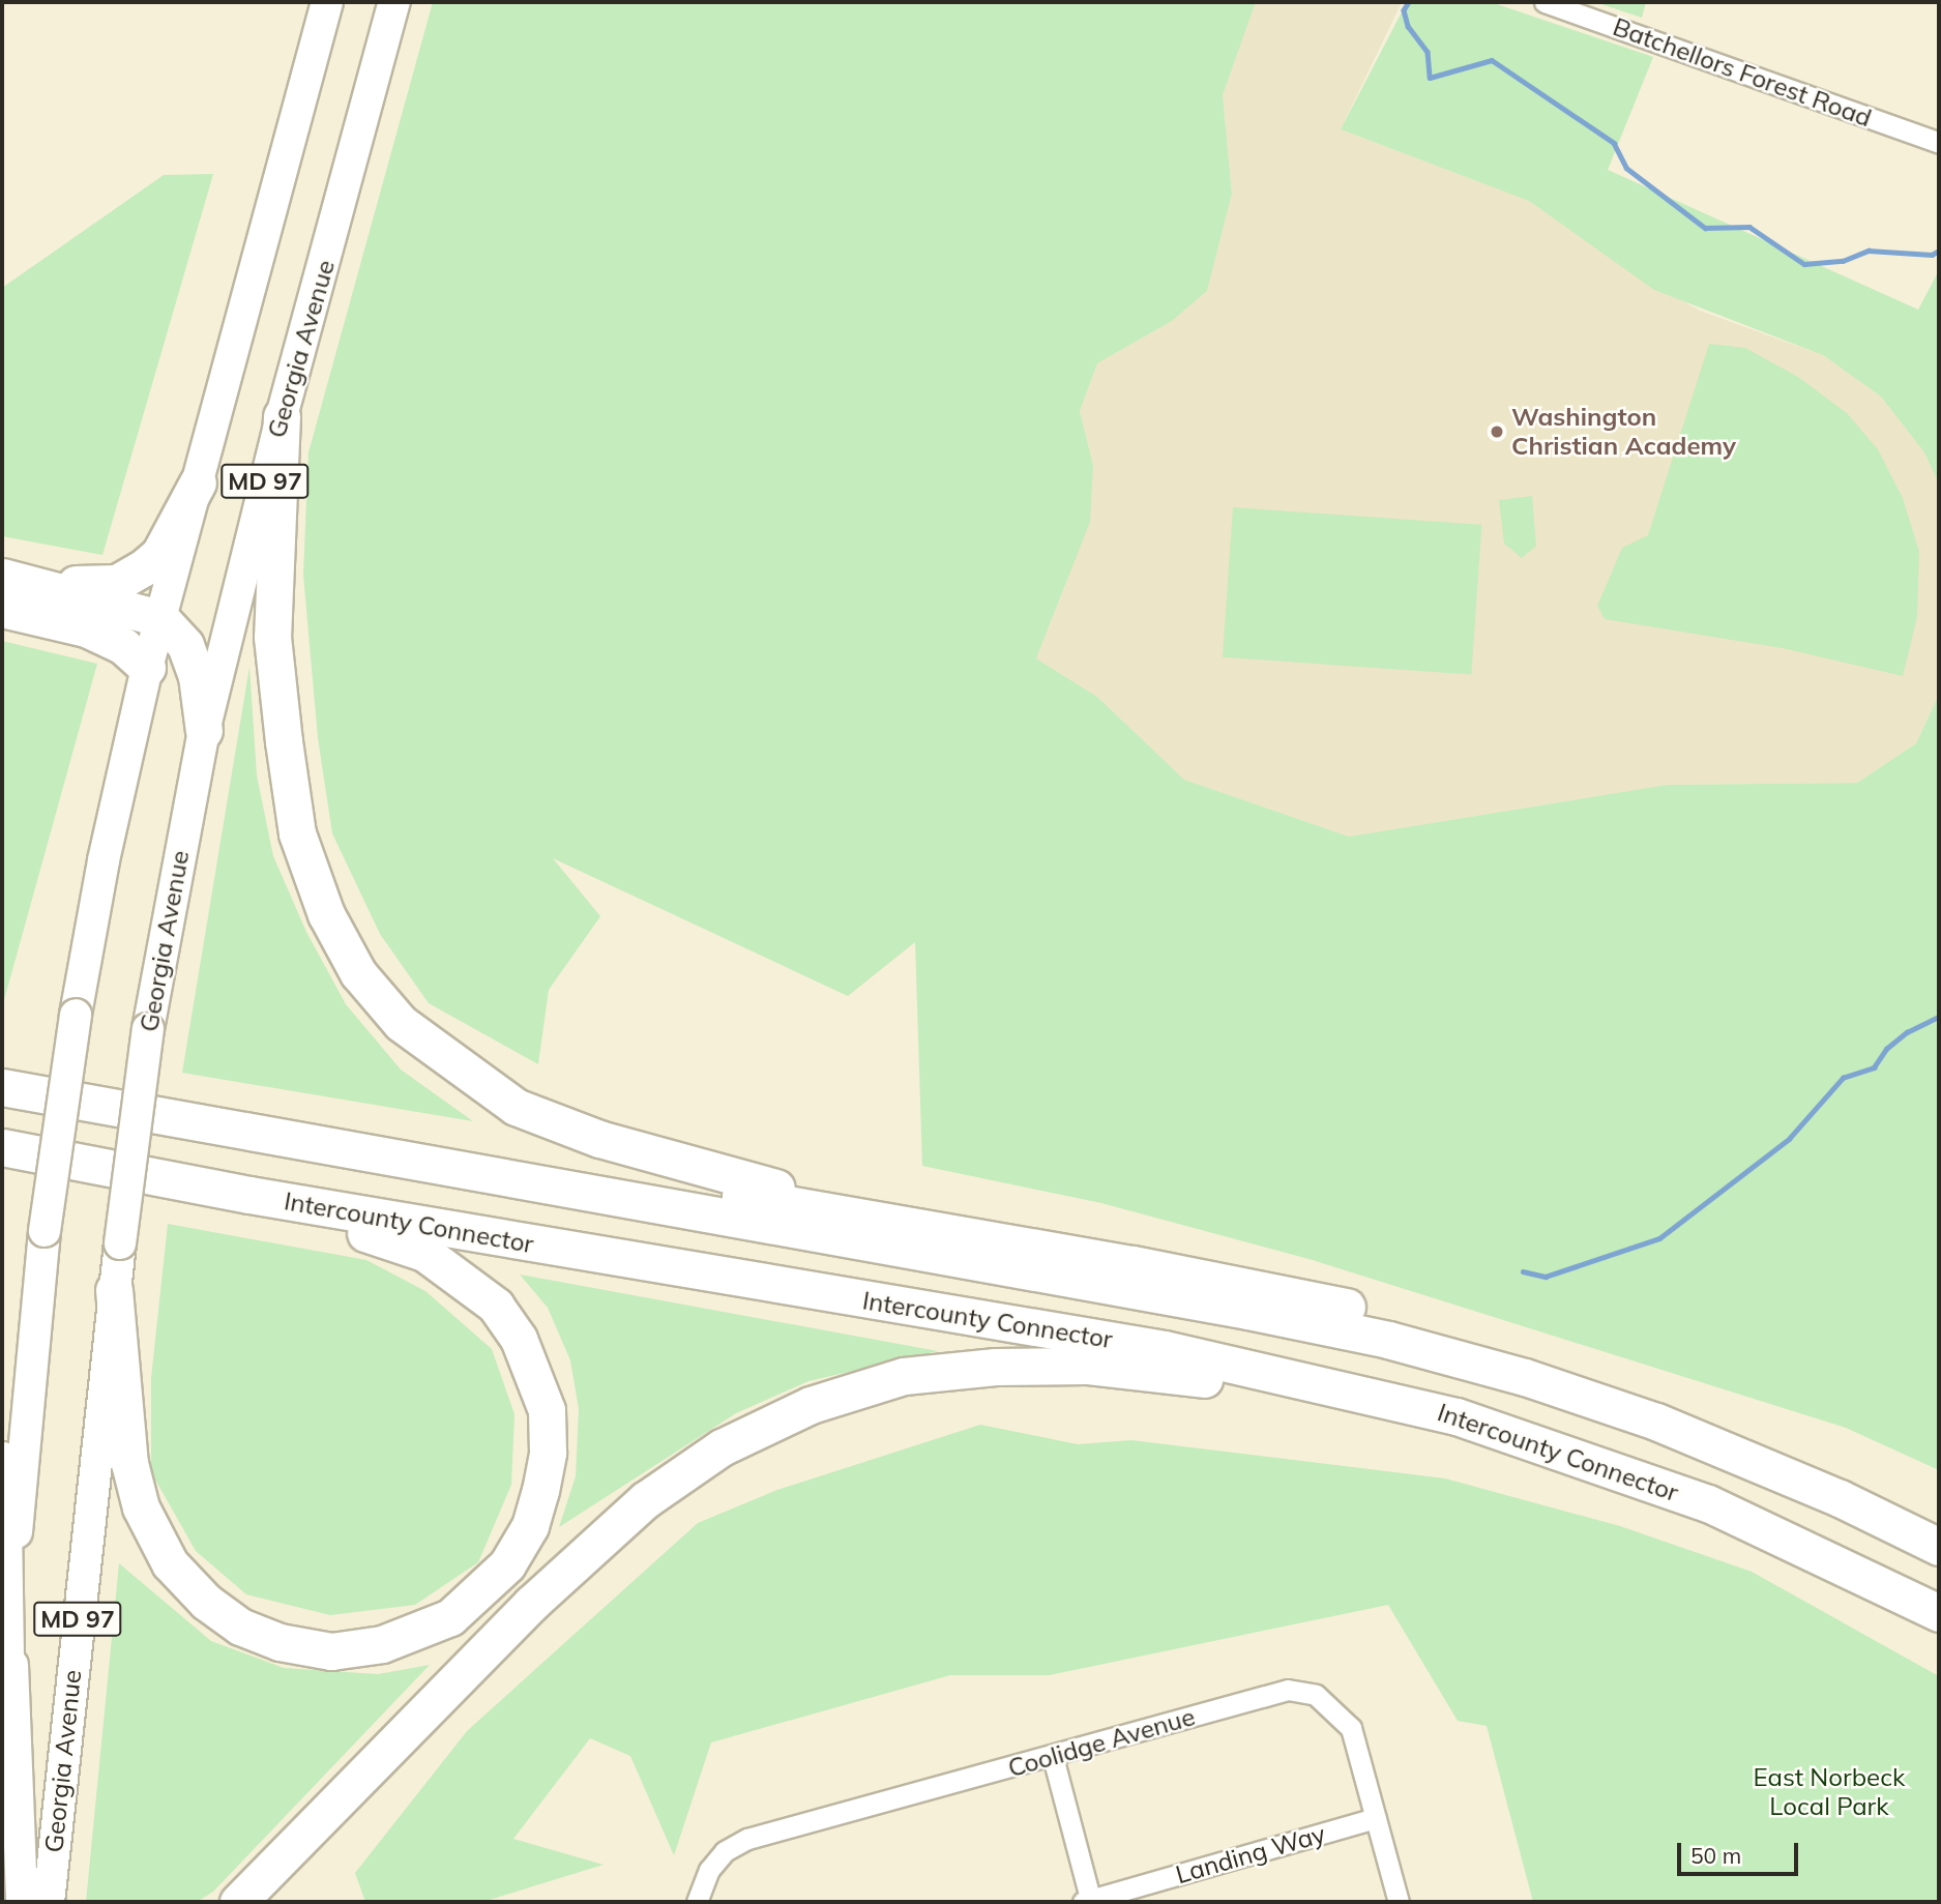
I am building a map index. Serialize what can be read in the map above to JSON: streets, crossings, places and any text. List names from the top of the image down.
{
  "streets": {
    "highway": ["Intercounty Connector"],
    "main road": ["Georgia Avenue", "MD 97"],
    "street": ["Batchellors Forest Road", "Coolidge Avenue", "Landing Way"]
  },
  "crossings": [
    ["Coolidge Avenue", "Landing Way"]
  ],
  "parks": ["East Norbeck Local Park"],
  "places": ["Washington Christian Academy"],
  "scale_bar": "50 m"
}
